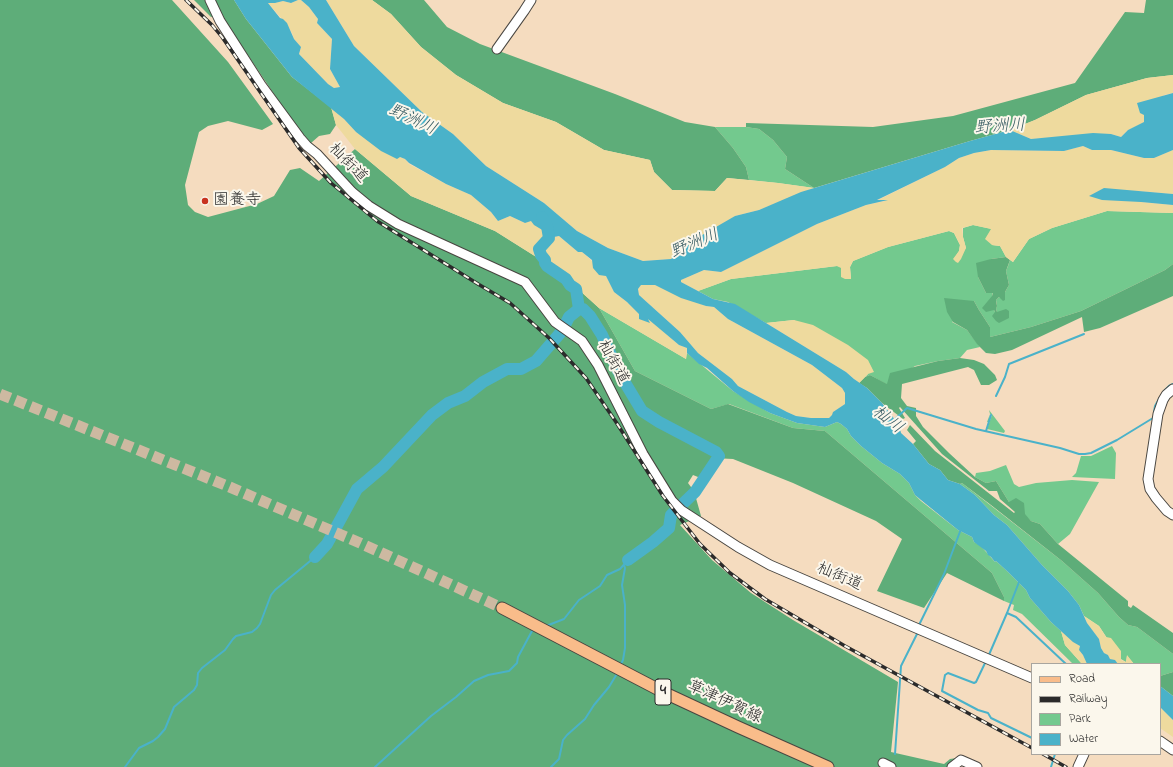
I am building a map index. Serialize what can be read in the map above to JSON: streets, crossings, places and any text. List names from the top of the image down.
{
  "streets": {
    "main road": ["4", "草津伊賀線"],
    "street": ["杣街道"]
  },
  "water": ["野洲川", "杣川"],
  "places": ["園養寺"],
  "legend": [
    "Road",
    "Railway",
    "Park",
    "Water"
  ]
}
